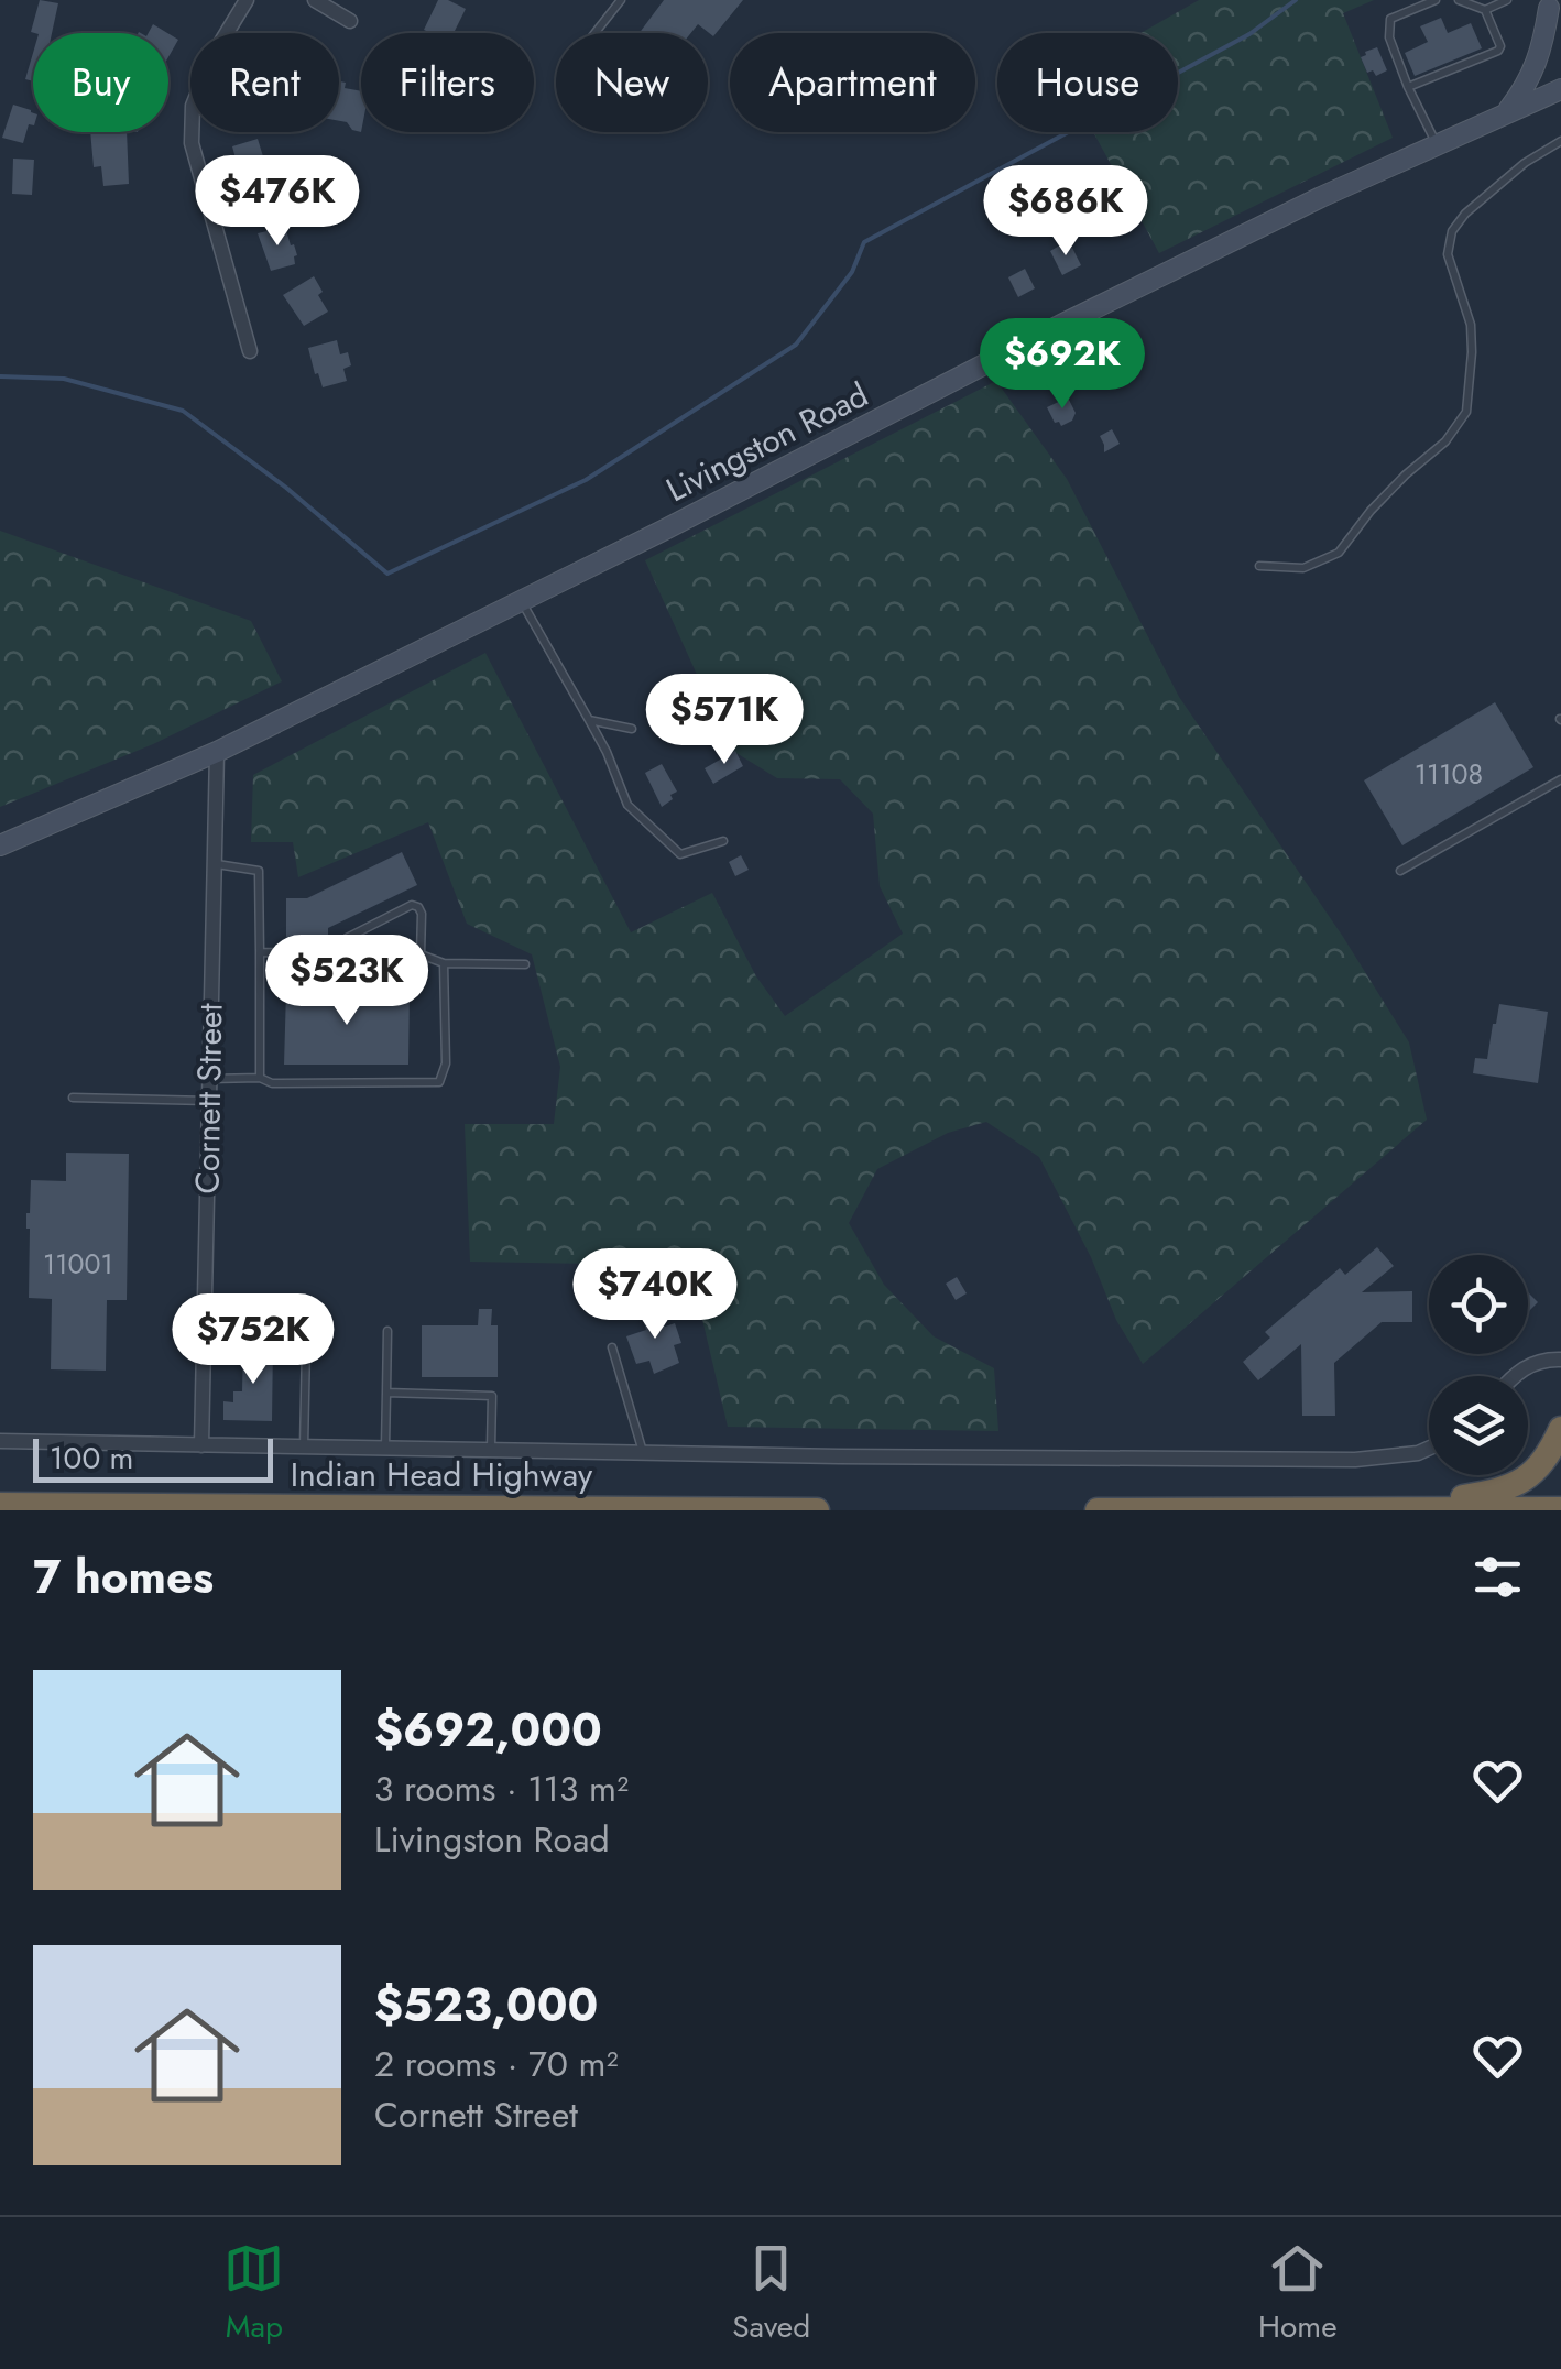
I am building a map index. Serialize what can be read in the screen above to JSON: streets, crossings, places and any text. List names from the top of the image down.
{
  "streets": {
    "highway": ["Indian Head Highway"],
    "main road": ["Livingston Road"],
    "street": ["Cornett Street"]
  },
  "crossings": [
    ["Livingston Road", "Cornett Street"]
  ],
  "house_numbers": ["11108", "11001"],
  "scale_bar": "100 m",
  "page": {
    "chip": [
      "Buy",
      "Rent",
      "Filters",
      "New",
      "Apartment",
      "House"
    ],
    "price": [
      "$476K",
      "$686K",
      "$692K",
      "$571K",
      "$523K",
      "$740K",
      "$752K"
    ],
    "scale": "100 m",
    "heading": "7 homes",
    "list": [
      {
        "name": "$692,000",
        "note": "3 rooms · 113 m² · Livingston Road"
      },
      {
        "name": "$523,000",
        "note": "2 rooms · 70 m² · Cornett Street"
      }
    ],
    "tabs": ["Map", "Saved", "Home"]
  }
}
